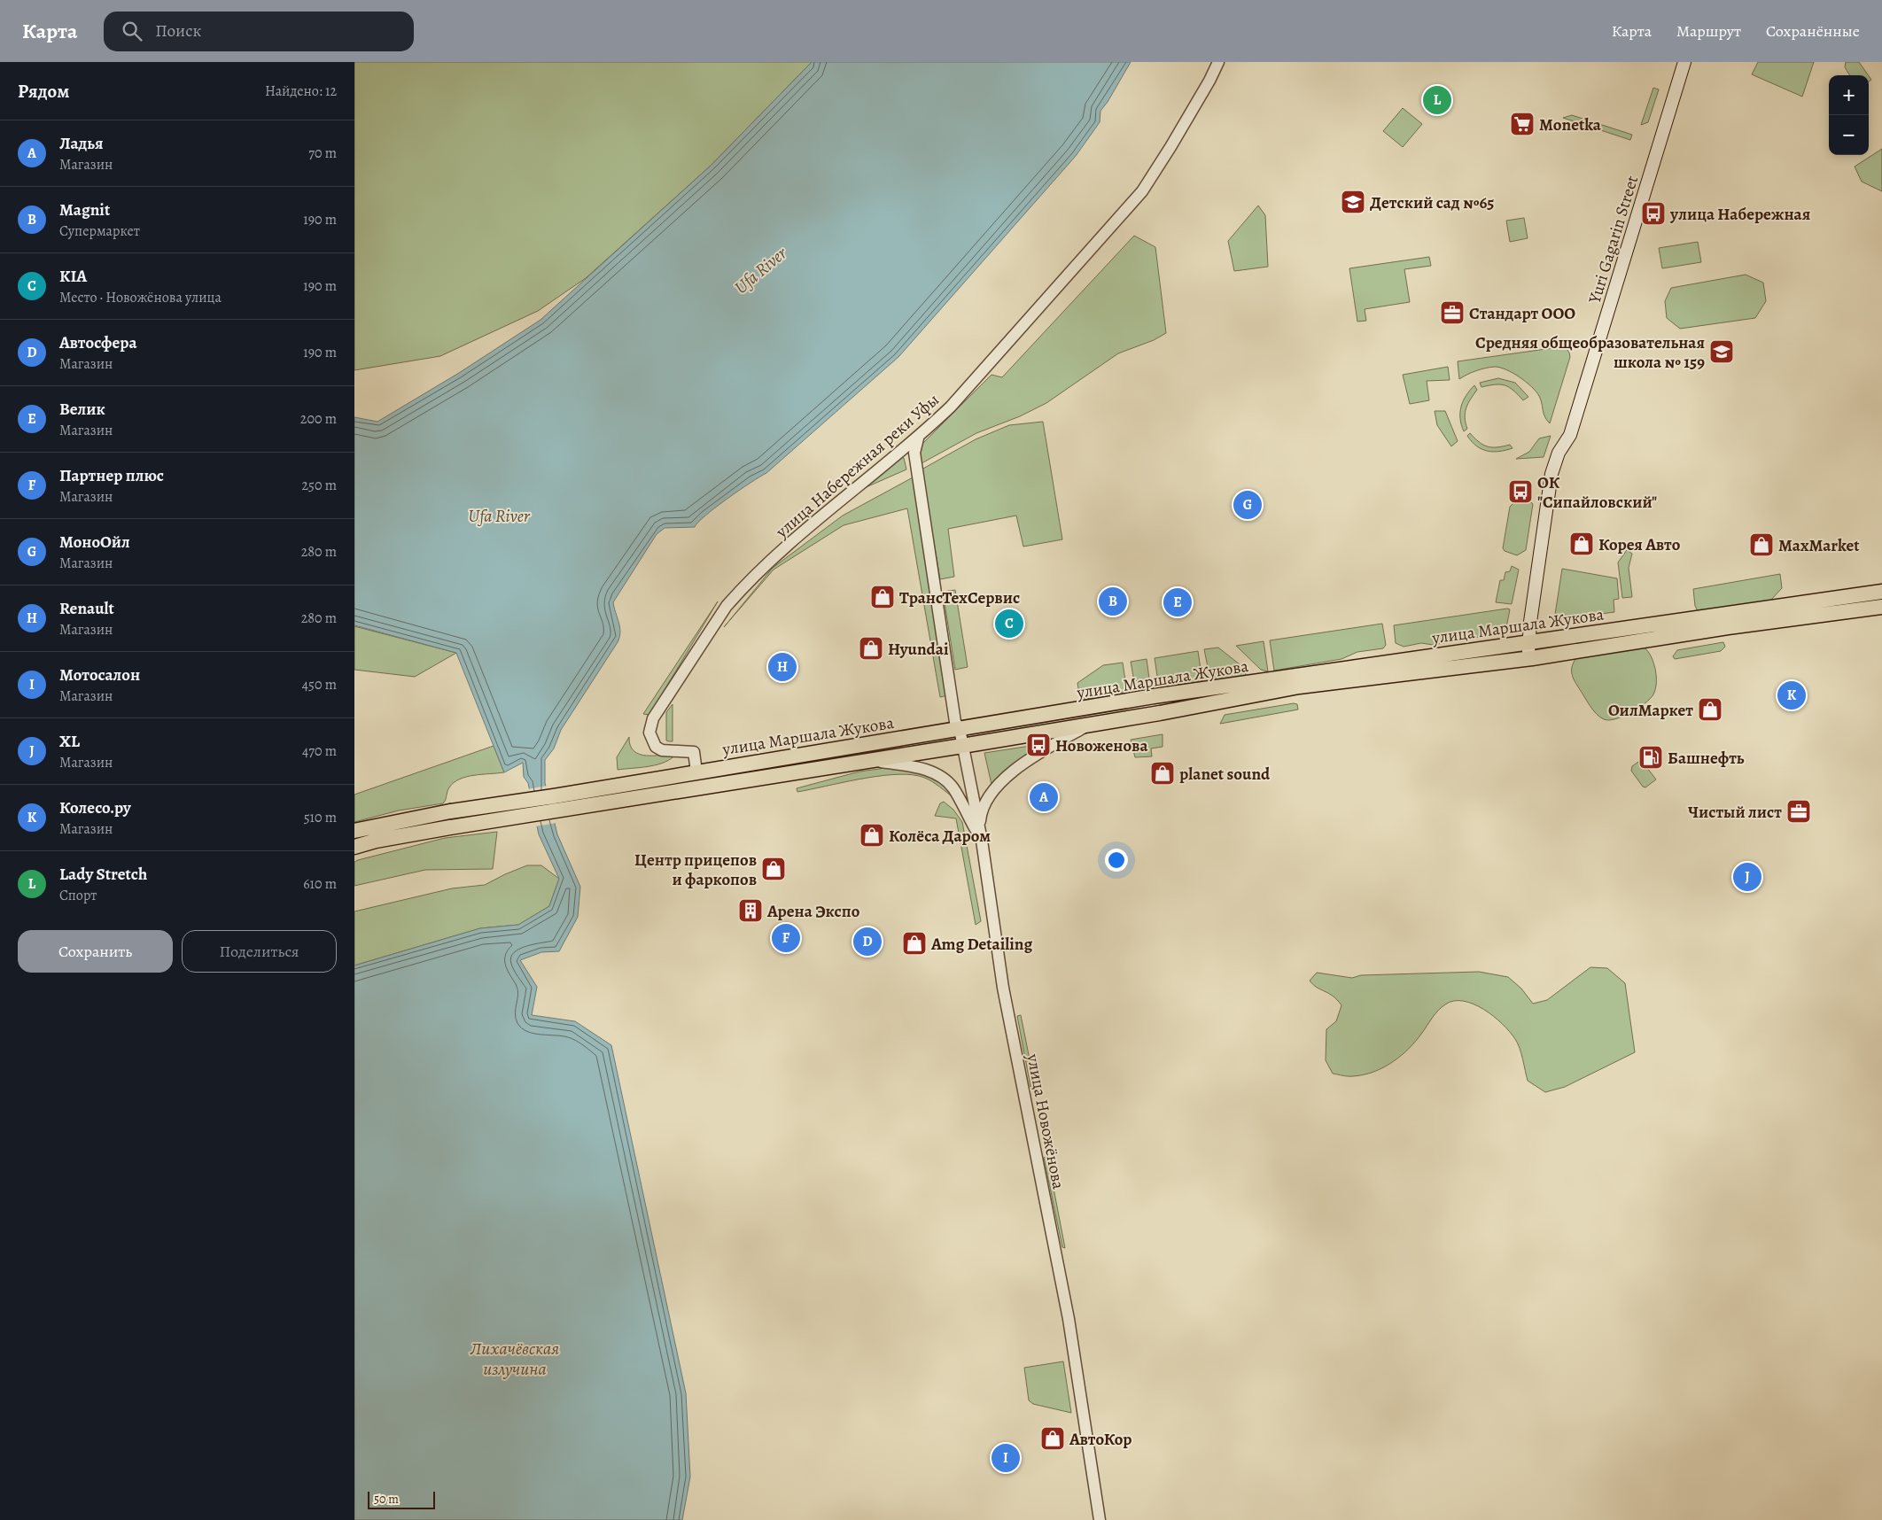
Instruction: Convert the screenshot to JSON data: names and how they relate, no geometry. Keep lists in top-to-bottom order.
{
  "streets": {
    "main road": ["Yuri Gagarin Street", "улица Маршала Жукова"],
    "street": ["улица Набережная реки Уфы", "улица Новожёнова"]
  },
  "crossings": [
    ["Yuri Gagarin Street", "улица Маршала Жукова"],
    ["улица Набережная реки Уфы", "улица Маршала Жукова"],
    ["улица Набережная реки Уфы", "улица Новожёнова"],
    ["улица Маршала Жукова", "улица Новожёнова"]
  ],
  "water": ["Ufa River", "Лихачёвская излучина"],
  "places": {
    "supermarket": ["Monetka"],
    "school or university": ["Детский сад №65", "Средняя общеобразовательная школа № 159"],
    "bus stop": ["улица Набережная", "ОК \"Сипайловский\"", "Новоженова"],
    "office": ["Стандарт ООО", "Чистый лист"],
    "shop": [
      "Корея Авто",
      "MaxMarket",
      "ТрансТехСервис",
      "Hyundai",
      "ОилМаркет",
      "planet sound",
      "Колёса Даром",
      "Центр прицепов и фаркопов",
      "Amg Detailing",
      "АвтоКор"
    ],
    "fuel station": ["Башнефть"],
    "building": ["Арена Экспо"]
  },
  "scale_bar": "50 m",
  "page": {
    "header": "Карта",
    "search": "Поиск",
    "nav": ["Карта", "Маршрут", "Сохранённые"],
    "heading": ["Рядом", "Найдено: 12"],
    "map_buttons": ["+", "−"],
    "pins": [
      "L",
      "G",
      "B",
      "E",
      "C",
      "H",
      "K",
      "A",
      "J",
      "F",
      "D",
      "I"
    ],
    "list": [
      {
        "mark": "A",
        "name": "Ладья",
        "note": "Магазин",
        "value": "70 m"
      },
      {
        "mark": "B",
        "name": "Magnit",
        "note": "Супермаркет",
        "value": "190 m"
      },
      {
        "mark": "C",
        "name": "KIA",
        "note": "Место · Новожёнова улица",
        "value": "190 m"
      },
      {
        "mark": "D",
        "name": "Автосфера",
        "note": "Магазин",
        "value": "190 m"
      },
      {
        "mark": "E",
        "name": "Велик",
        "note": "Магазин",
        "value": "200 m"
      },
      {
        "mark": "F",
        "name": "Партнер плюс",
        "note": "Магазин",
        "value": "250 m"
      },
      {
        "mark": "G",
        "name": "МоноОйл",
        "note": "Магазин",
        "value": "280 m"
      },
      {
        "mark": "H",
        "name": "Renault",
        "note": "Магазин",
        "value": "280 m"
      },
      {
        "mark": "I",
        "name": "Мотосалон",
        "note": "Магазин",
        "value": "450 m"
      },
      {
        "mark": "J",
        "name": "XL",
        "note": "Магазин",
        "value": "470 m"
      },
      {
        "mark": "K",
        "name": "Колесо.ру",
        "note": "Магазин",
        "value": "510 m"
      },
      {
        "mark": "L",
        "name": "Lady Stretch",
        "note": "Спорт",
        "value": "610 m"
      }
    ],
    "buttons": ["Сохранить", "Поделиться"],
    "scale": "50 m"
  }
}
